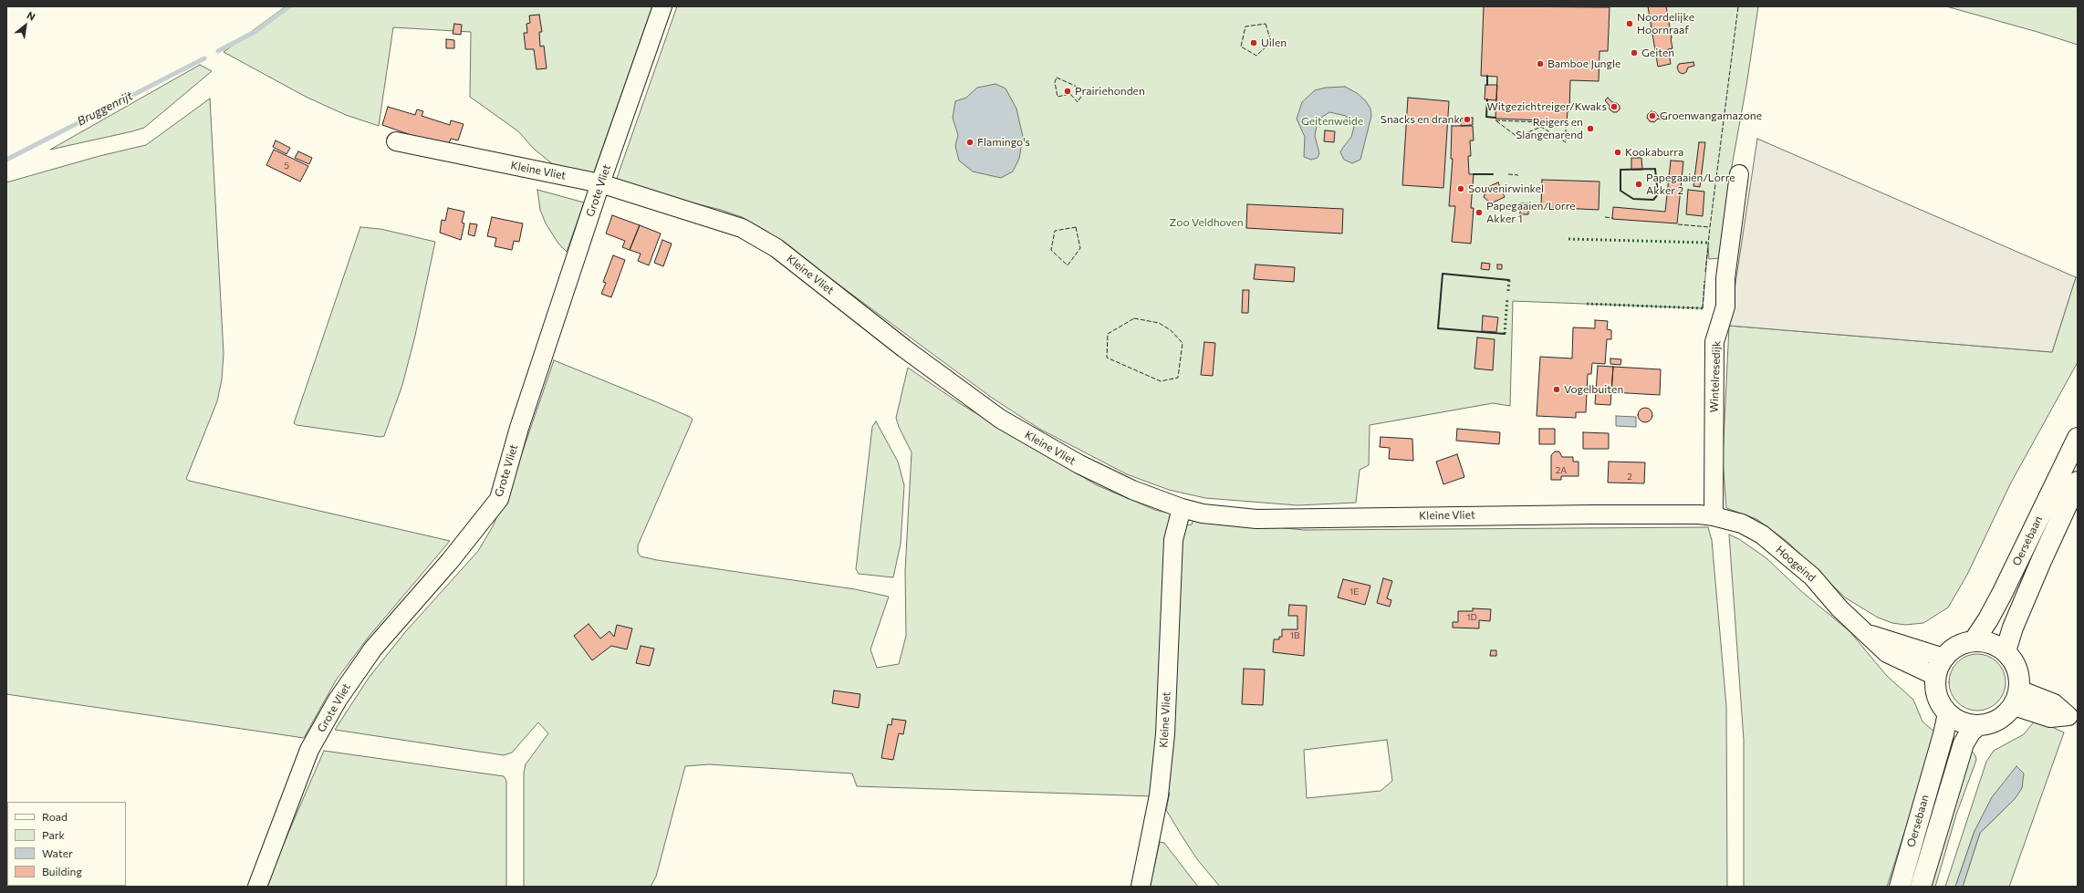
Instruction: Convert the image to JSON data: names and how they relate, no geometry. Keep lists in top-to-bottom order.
{
  "streets": {
    "main road": ["Oersebaan"],
    "street": [
      "Kleine Vliet",
      "Grote Vliet",
      "Wintelresedijk",
      "Hoogeind"
    ]
  },
  "crossings": [
    ["Kleine Vliet", "Grote Vliet"],
    ["Kleine Vliet", "Wintelresedijk"],
    ["Kleine Vliet", "Hoogeind"],
    ["Wintelresedijk", "Hoogeind"],
    ["Oersebaan", "Hoogeind"]
  ],
  "water": ["Bruggenrijt"],
  "parks": ["Geitenweide", "Zoo Veldhoven"],
  "places": [
    "Noordelijke Hoornraaf",
    "Uilen",
    "Geiten",
    "Bamboe Jungle",
    "Prairiehonden",
    "Witgezichtreiger/Kwaks",
    "Groenwangamazone",
    "Snacks en drank",
    "Reigers en Slangenarend",
    "Flamingo's",
    "Kookaburra",
    "Papegaaien/Lorre Akker 2",
    "Souvenirwinkel",
    "Papegaaien/Lorre Akker 1",
    "Vogelbuiten"
  ],
  "house_numbers": [
    "5",
    "2A",
    "2",
    "1E",
    "1D",
    "1B"
  ],
  "legend": [
    "Road",
    "Park",
    "Water",
    "Building"
  ],
  "north": "top right"
}
